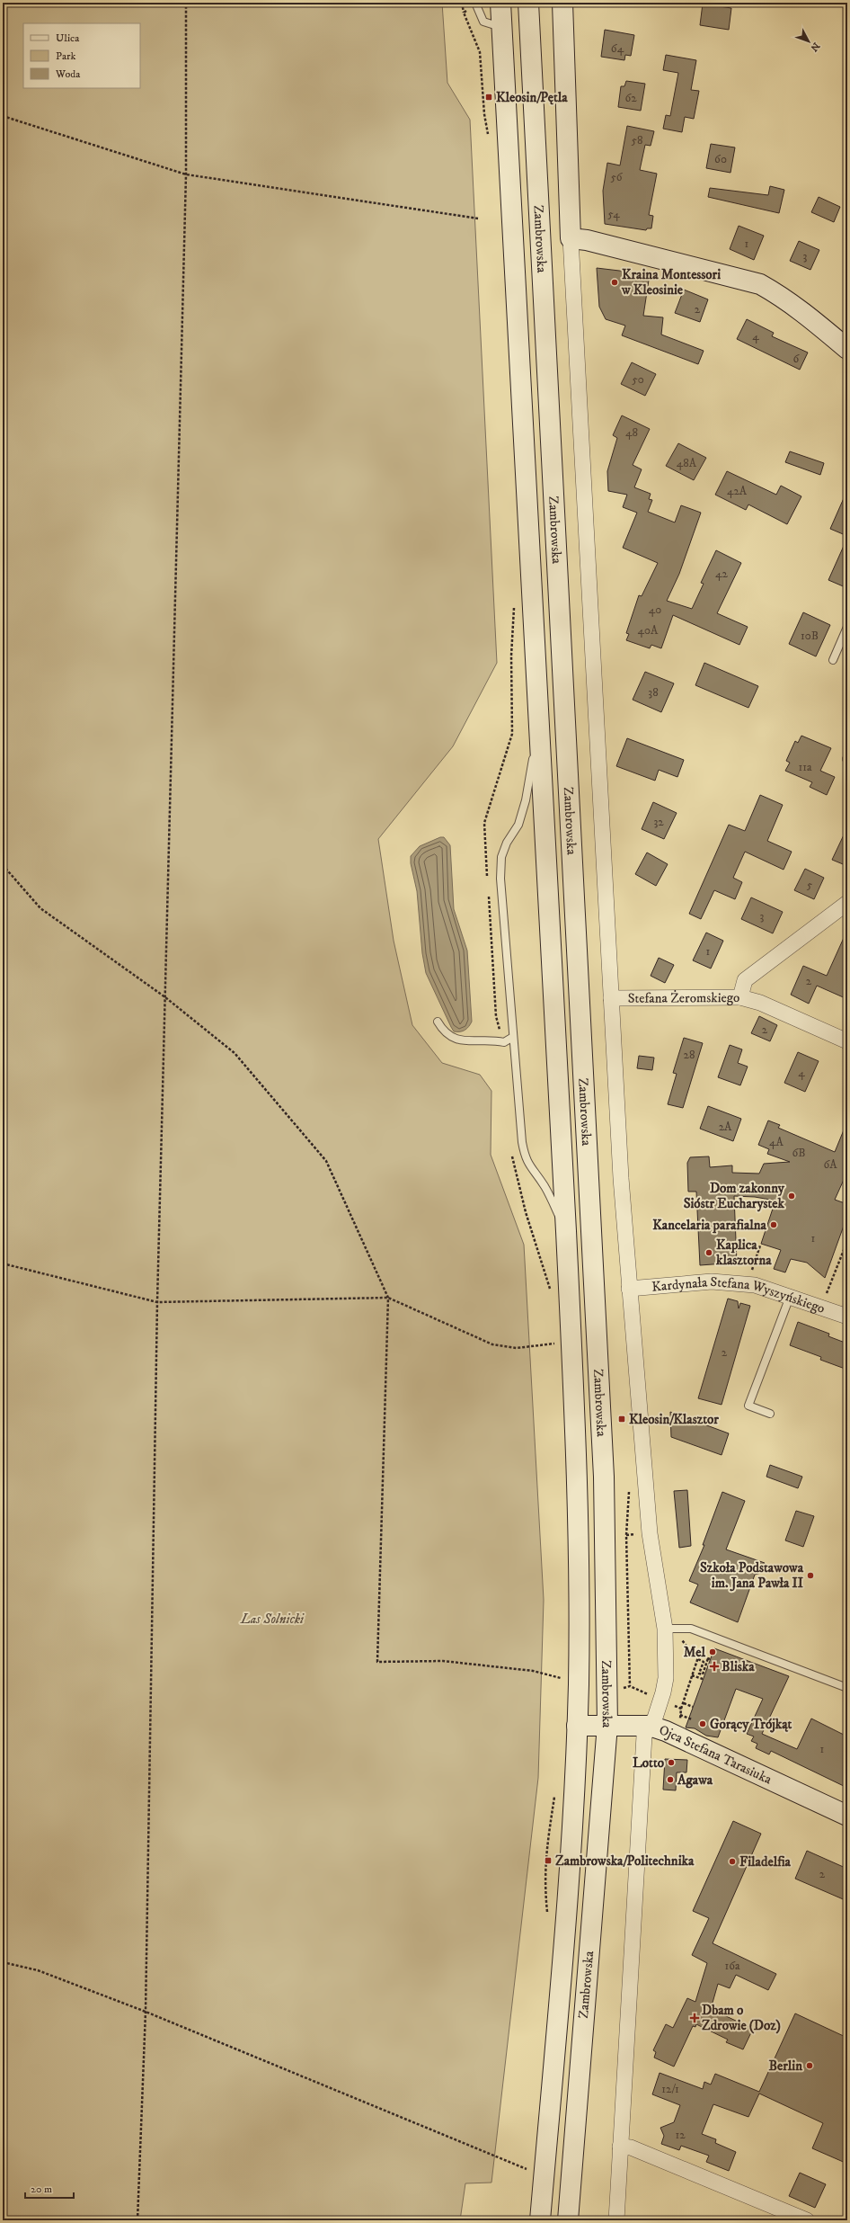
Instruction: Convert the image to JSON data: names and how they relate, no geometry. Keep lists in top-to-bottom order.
{
  "streets": {
    "main road": ["Zambrowska", "Ojca Stefana Tarasiuka"],
    "street": ["Stefana Żeromskiego", "Kardynała Stefana Wyszyńskiego"]
  },
  "crossings": [
    ["Zambrowska", "Ojca Stefana Tarasiuka"]
  ],
  "parks": ["Las Solnicki"],
  "places": {
    "transit": ["Kleosin/Pętla", "Kleosin/Klasztor", "Zambrowska/Politechnika"],
    "other": [
      "Kraina Montessori w Kleosinie",
      "Dom zakonny Sióstr Eucharystek",
      "Kancelaria parafialna",
      "Kaplica klasztorna",
      "Szkoła Podstawowa im. Jana Pawła II",
      "Mel",
      "Gorący Trójkąt",
      "Lotto",
      "Agawa",
      "Filadelfia",
      "Berlin"
    ],
    "health": ["Bliska", "Dbam o Zdrowie (Doz)"]
  },
  "house_numbers": [
    "64",
    "62",
    "58",
    "60",
    "56",
    "54",
    "1",
    "3",
    "2",
    "4",
    "6",
    "50",
    "48",
    "48A",
    "42A",
    "42",
    "40",
    "40A",
    "10B",
    "38",
    "11a",
    "32",
    "5",
    "3",
    "1",
    "2",
    "2",
    "28",
    "4",
    "2A",
    "4A",
    "6B",
    "6A",
    "1",
    "2",
    "1",
    "2",
    "16a",
    "12/1",
    "12"
  ],
  "legend": ["Ulica", "Park", "Woda"],
  "scale_bar": "20 m",
  "north": "bottom right"
}
